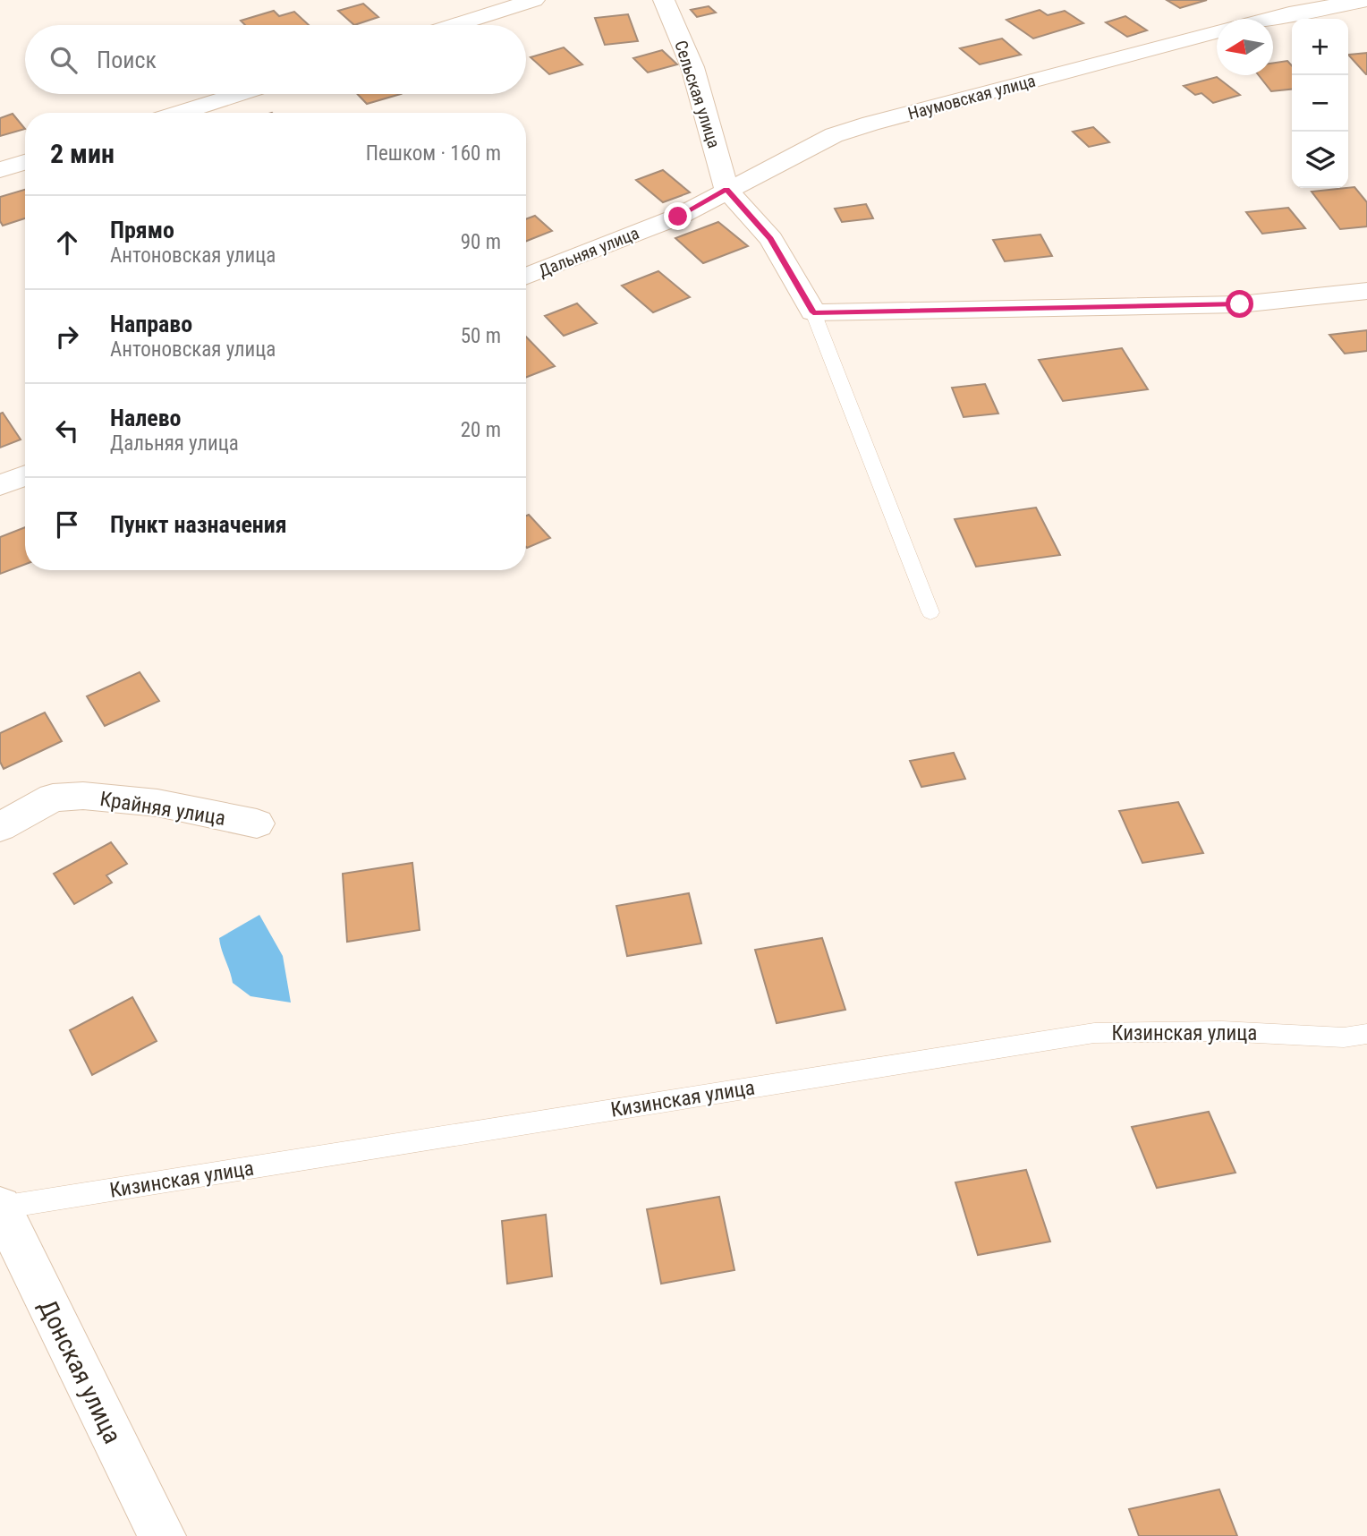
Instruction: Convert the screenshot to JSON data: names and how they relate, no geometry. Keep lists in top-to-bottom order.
{
  "streets": {
    "street": [
      "Сельская улица",
      "Наумовская улица",
      "Дальняя улица",
      "Крайняя улица",
      "Донская улица"
    ],
    "lane": ["Кизинская улица"]
  },
  "crossings": [
    ["Сельская улица", "Наумовская улица"],
    ["Сельская улица", "Дальняя улица"],
    ["Наумовская улица", "Дальняя улица"],
    ["Кизинская улица", "Донская улица"]
  ],
  "north": "left",
  "page": {
    "map_buttons": ["+", "−"],
    "search": "Поиск",
    "heading": ["2 мин", "Пешком · 160 m"],
    "list": [
      ["Прямо", "Антоновская улица", "90 m"],
      ["Направо", "Антоновская улица", "50 m"],
      ["Налево", "Дальняя улица", "20 m"],
      "Пункт назначения"
    ]
  }
}
